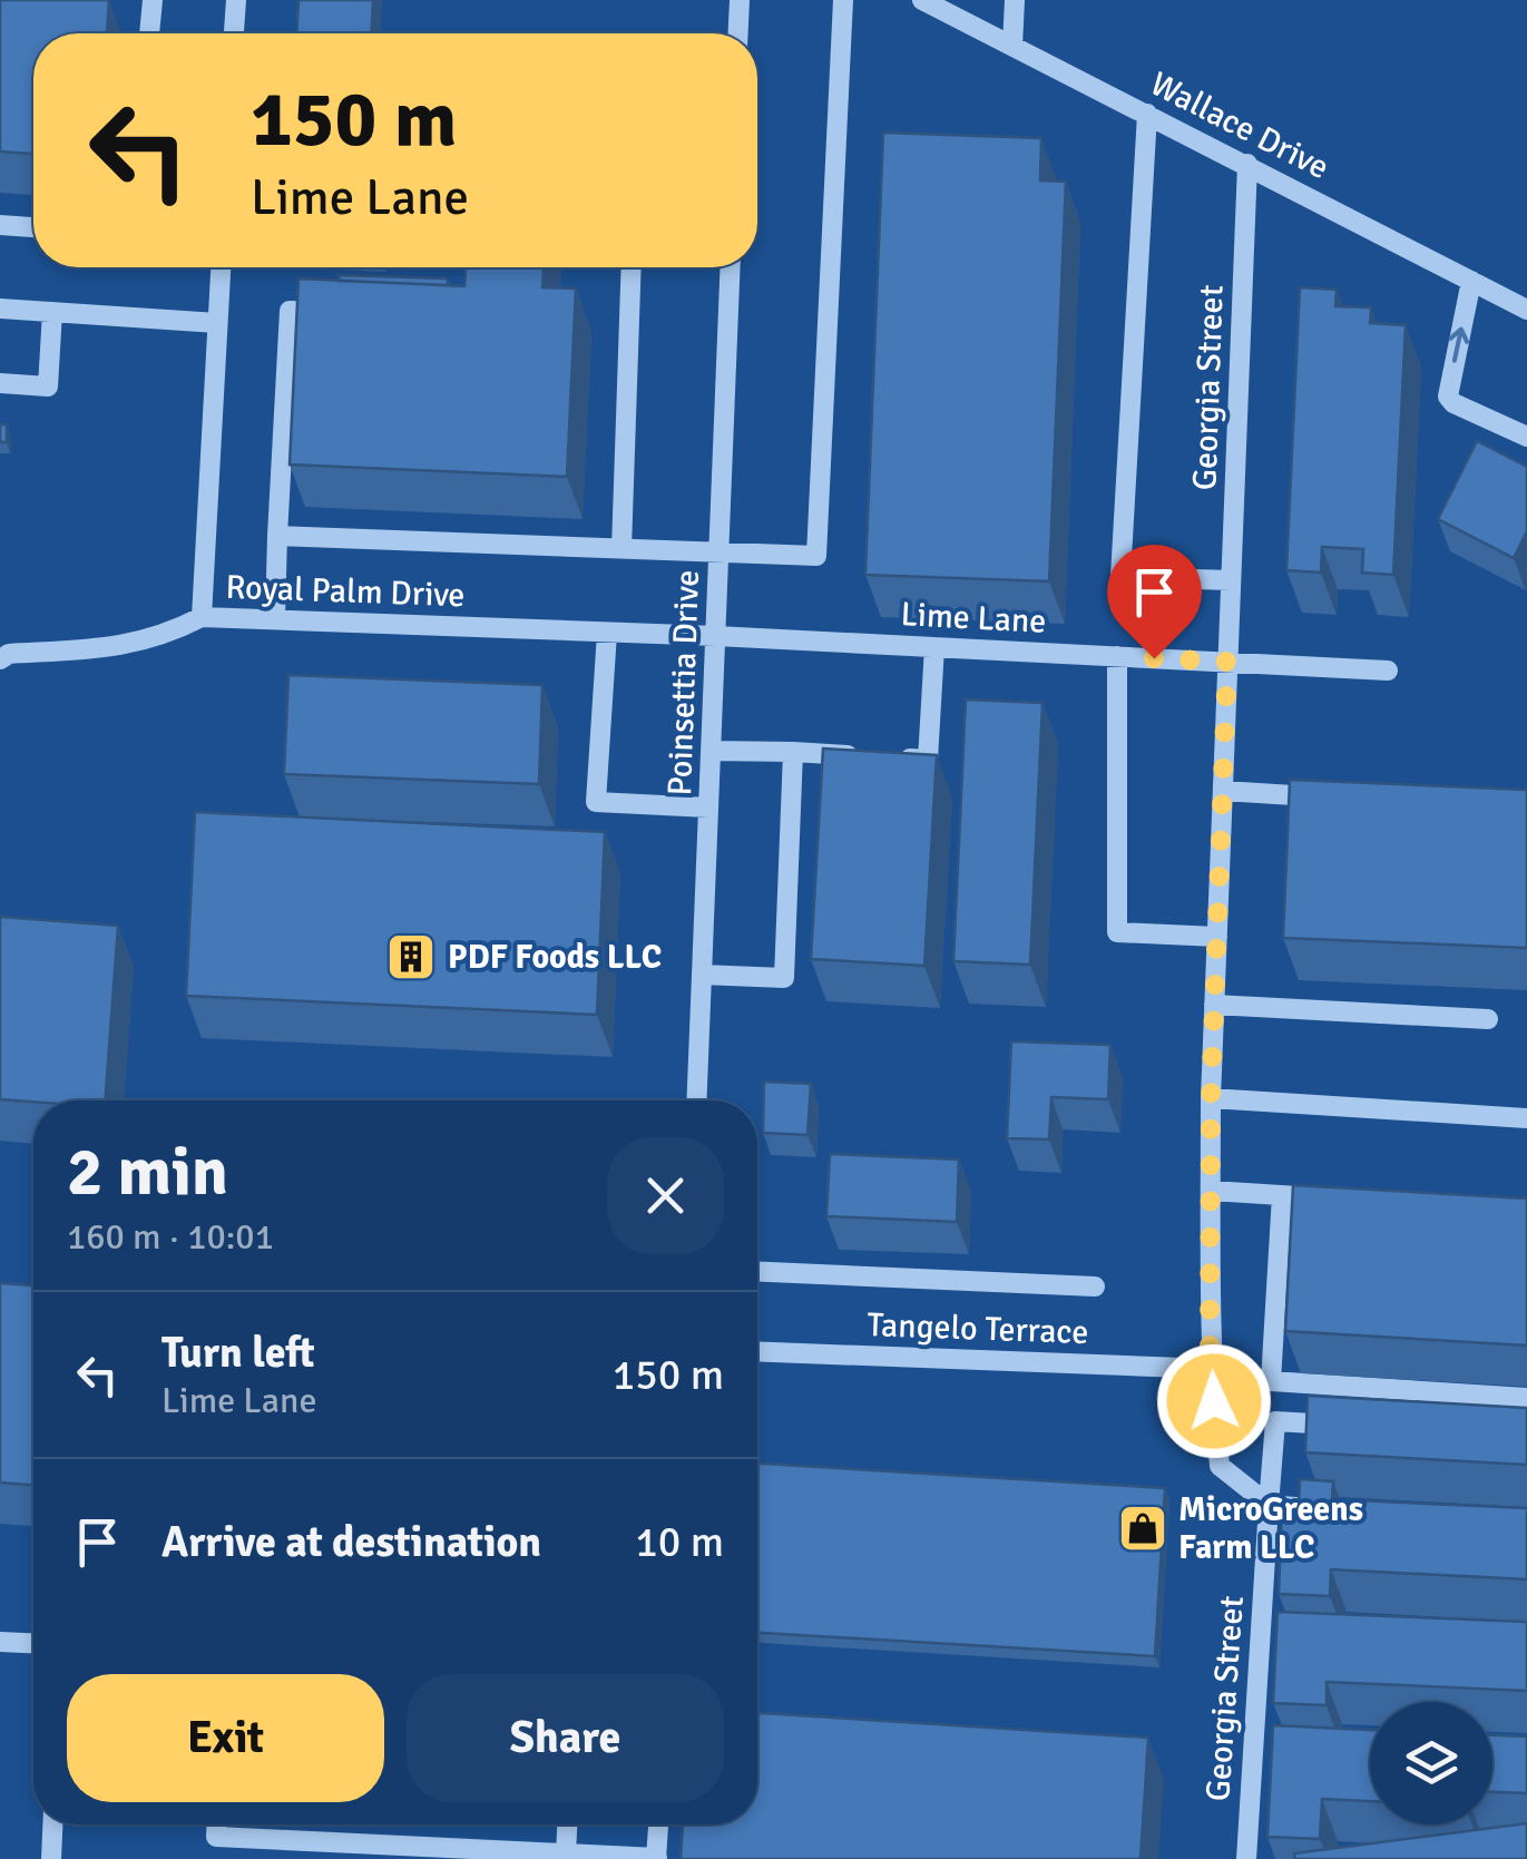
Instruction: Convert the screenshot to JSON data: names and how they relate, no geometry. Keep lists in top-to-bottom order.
{
  "streets": {
    "street": [
      "Wallace Drive",
      "Georgia Street",
      "Royal Palm Drive",
      "Lime Lane",
      "Poinsettia Drive",
      "Tangelo Terrace"
    ]
  },
  "crossings": [
    ["Wallace Drive", "Georgia Street"],
    ["Georgia Street", "Lime Lane"],
    ["Georgia Street", "Tangelo Terrace"],
    ["Royal Palm Drive", "Lime Lane"],
    ["Royal Palm Drive", "Poinsettia Drive"],
    ["Lime Lane", "Poinsettia Drive"]
  ],
  "places": {
    "building": ["PDF Foods LLC"],
    "shop": ["MicroGreens Farm LLC"]
  },
  "page": {
    "turn": ["150 m", "Lime Lane"],
    "heading": ["2 min", "160 m · 10:01"],
    "list": [
      {
        "name": "Turn left",
        "note": "Lime Lane",
        "value": "150 m"
      },
      {
        "name": "Arrive at destination",
        "value": "10 m"
      }
    ],
    "buttons": ["Exit", "Share"]
  }
}
